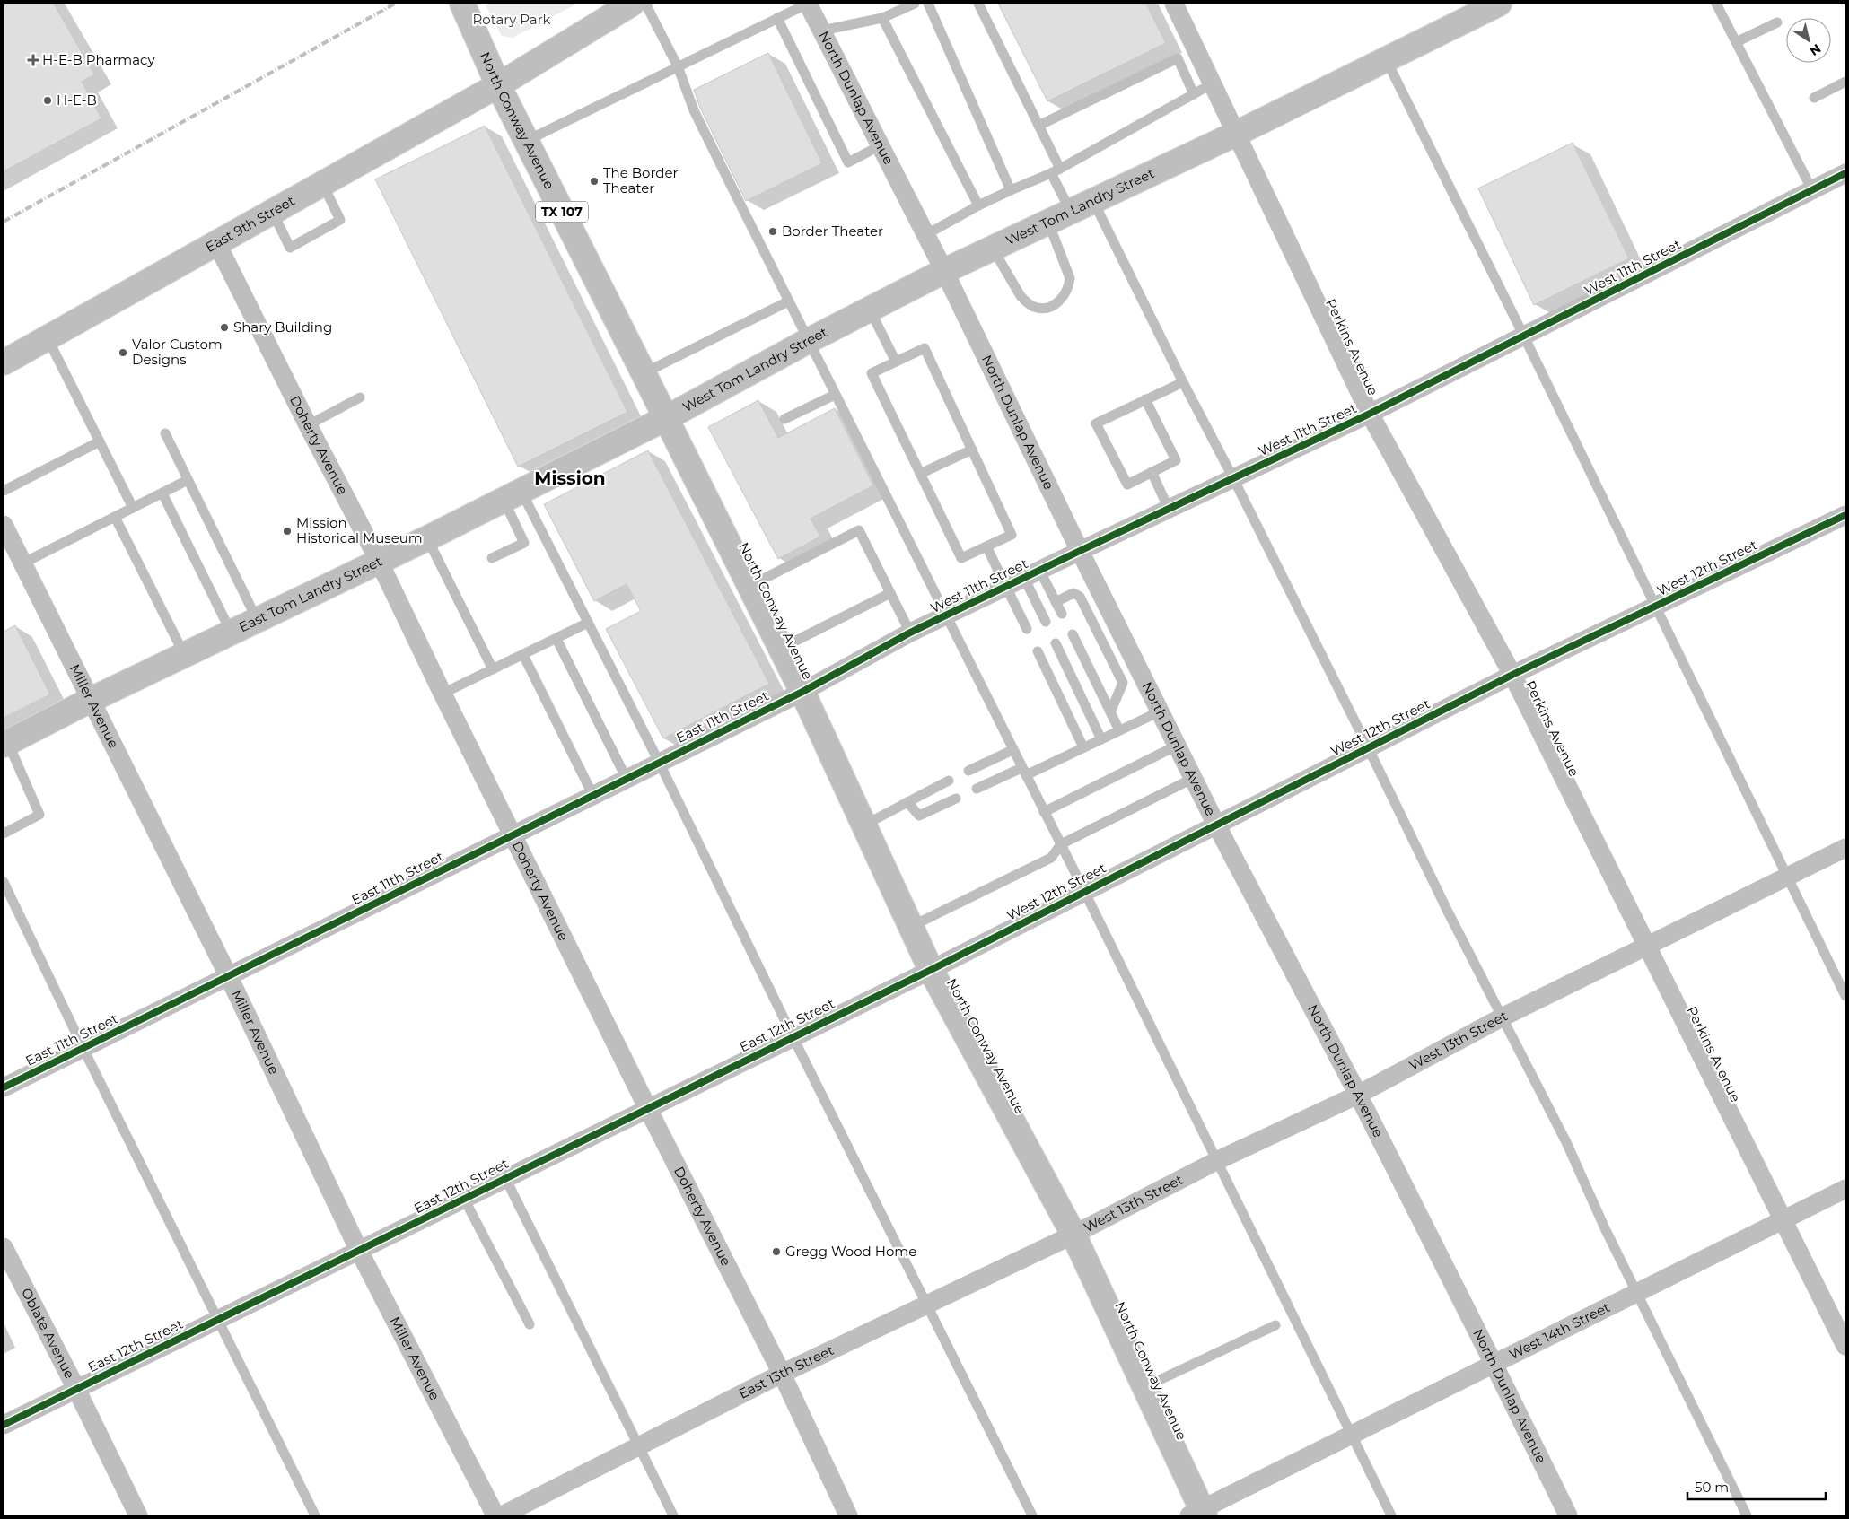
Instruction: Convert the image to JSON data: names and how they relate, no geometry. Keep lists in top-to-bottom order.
{
  "streets": {
    "main road": [
      "North Conway Avenue",
      "West Tom Landry Street",
      "TX 107",
      "East 9th Street",
      "East Tom Landry Street"
    ],
    "street": [
      "North Dunlap Avenue",
      "West 11th Street",
      "Perkins Avenue",
      "Doherty Avenue",
      "West 12th Street",
      "Miller Avenue",
      "East 11th Street",
      "East 12th Street",
      "West 13th Street",
      "West 14th Street",
      "Oblate Avenue",
      "East 13th Street"
    ]
  },
  "crossings": [
    ["North Dunlap Avenue", "West Tom Landry Street"],
    ["North Dunlap Avenue", "West 11th Street"],
    ["North Dunlap Avenue", "West 12th Street"],
    ["North Dunlap Avenue", "West 13th Street"],
    ["North Dunlap Avenue", "West 14th Street"],
    ["North Conway Avenue", "West Tom Landry Street"],
    ["North Conway Avenue", "East 9th Street"],
    ["North Conway Avenue", "West 11th Street"],
    ["North Conway Avenue", "West 12th Street"],
    ["North Conway Avenue", "East Tom Landry Street"],
    ["North Conway Avenue", "East 11th Street"],
    ["North Conway Avenue", "East 12th Street"],
    ["North Conway Avenue", "West 13th Street"],
    ["North Conway Avenue", "West 14th Street"],
    ["North Conway Avenue", "East 13th Street"],
    ["West Tom Landry Street", "Perkins Avenue"],
    ["West Tom Landry Street", "East Tom Landry Street"],
    ["East 9th Street", "Doherty Avenue"],
    ["West 11th Street", "Perkins Avenue"],
    ["West 11th Street", "East 11th Street"],
    ["Perkins Avenue", "West 12th Street"],
    ["Perkins Avenue", "West 13th Street"],
    ["Perkins Avenue", "West 14th Street"],
    ["Doherty Avenue", "East Tom Landry Street"],
    ["Doherty Avenue", "East 11th Street"],
    ["Doherty Avenue", "East 12th Street"],
    ["Doherty Avenue", "East 13th Street"],
    ["West 12th Street", "East 12th Street"],
    ["East Tom Landry Street", "Miller Avenue"],
    ["Miller Avenue", "East 11th Street"],
    ["Miller Avenue", "East 12th Street"],
    ["East 12th Street", "Oblate Avenue"],
    ["West 13th Street", "East 13th Street"]
  ],
  "districts": ["Mission"],
  "parks": ["Rotary Park"],
  "places": {
    "health": ["H-E-B Pharmacy"],
    "other": [
      "H-E-B",
      "The Border Theater",
      "Border Theater",
      "Shary Building",
      "Valor Custom Designs",
      "Mission Historical Museum",
      "Gregg Wood Home"
    ]
  },
  "scale_bar": "50 m",
  "north": "bottom right"
}
